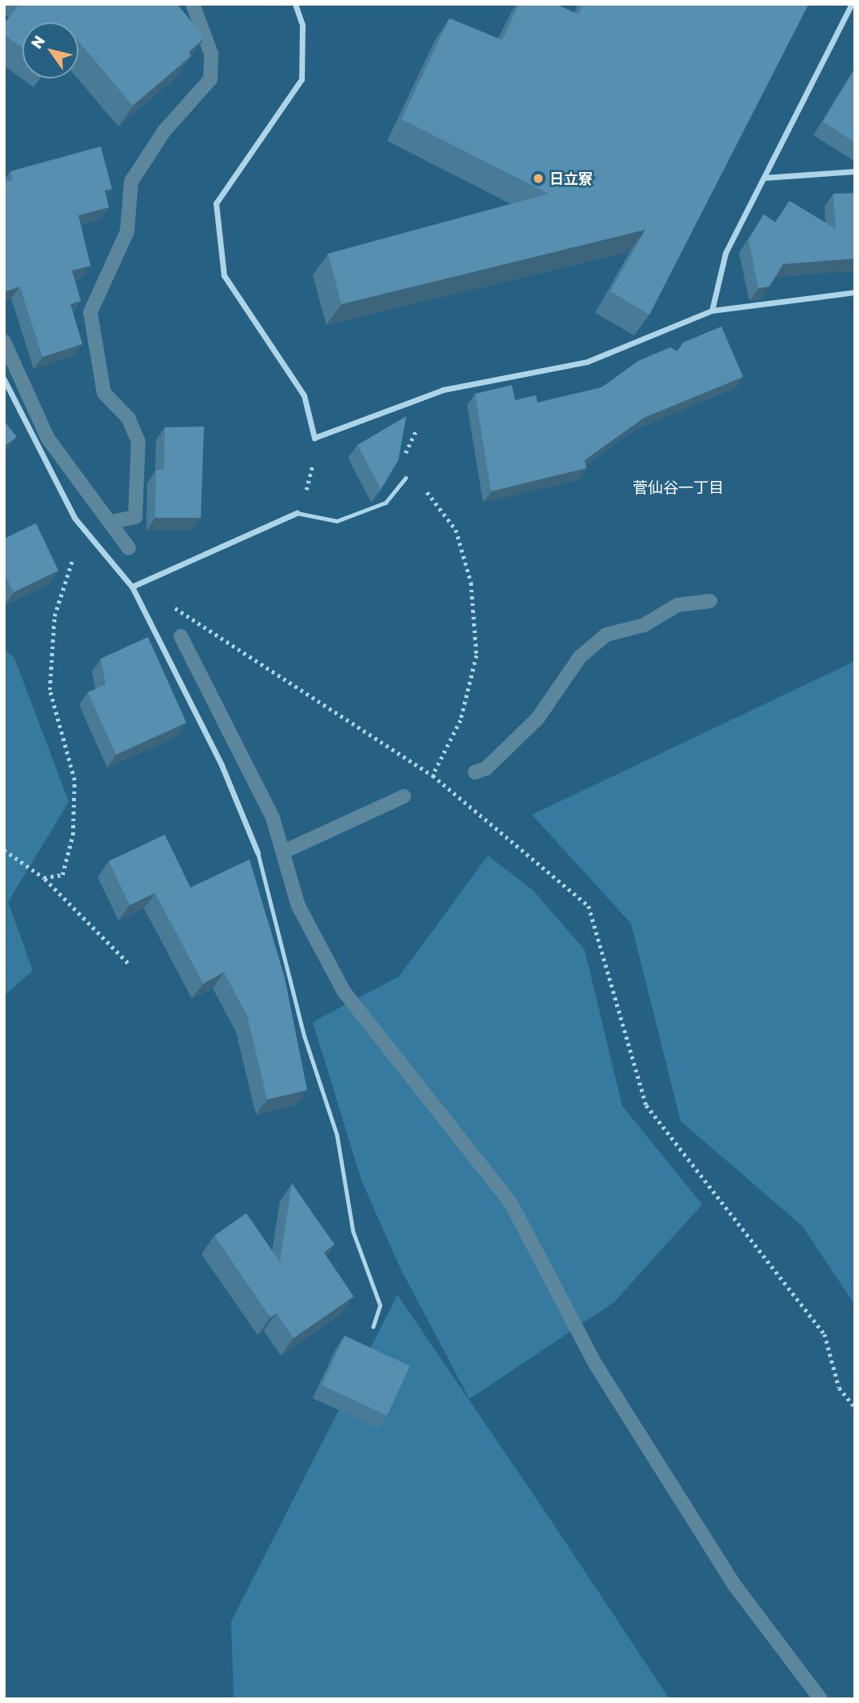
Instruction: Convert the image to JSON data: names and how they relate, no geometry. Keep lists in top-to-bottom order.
{
  "districts": ["菅仙谷一丁目"],
  "places": ["日立寮"],
  "north": "top left"
}
